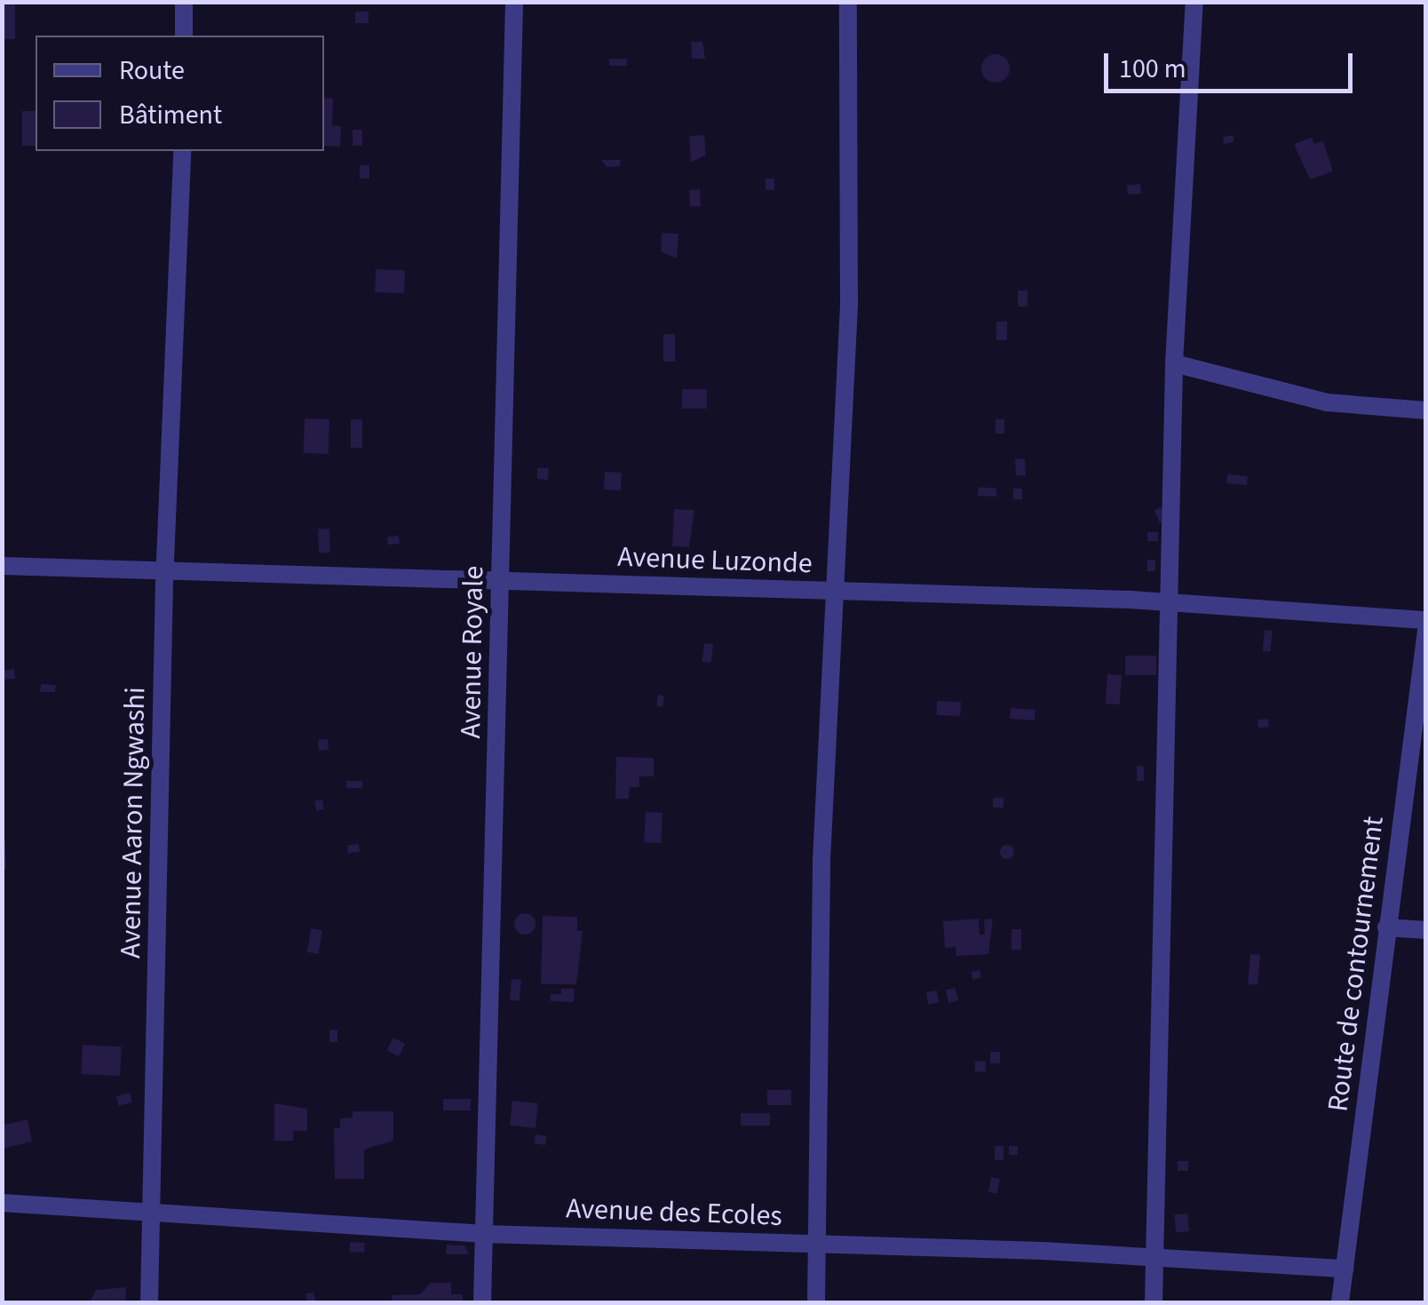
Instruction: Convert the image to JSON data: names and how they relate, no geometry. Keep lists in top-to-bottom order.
{
  "streets": {
    "street": [
      "Avenue Luzonde",
      "Avenue Royale",
      "Avenue Aaron Ngwashi",
      "Route de contournement",
      "Avenue des Ecoles"
    ]
  },
  "crossings": [
    ["Avenue Luzonde", "Avenue Royale"],
    ["Avenue Luzonde", "Avenue Aaron Ngwashi"],
    ["Avenue Royale", "Avenue des Ecoles"],
    ["Avenue Aaron Ngwashi", "Avenue des Ecoles"],
    ["Route de contournement", "Avenue des Ecoles"]
  ],
  "legend": ["Route", "Bâtiment"],
  "scale_bar": "100 m"
}
